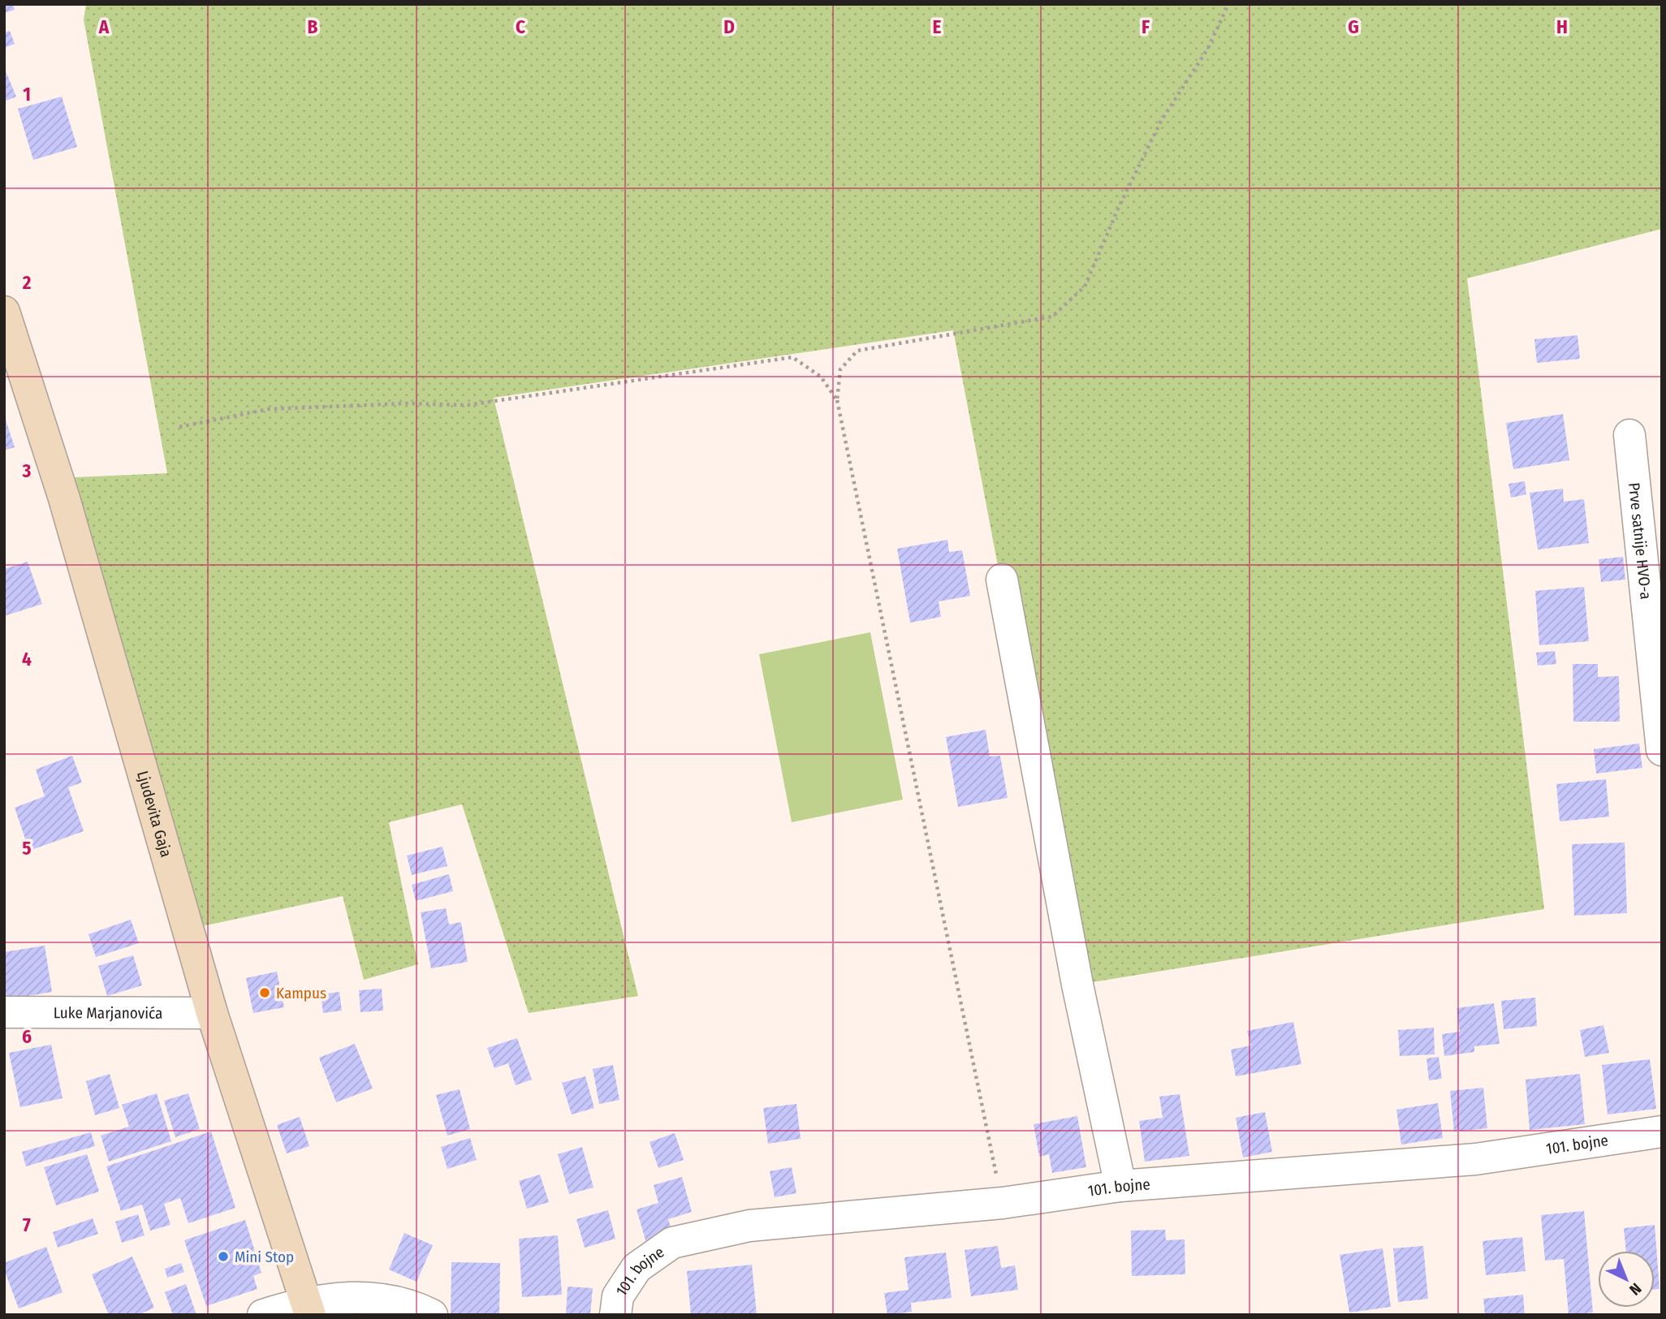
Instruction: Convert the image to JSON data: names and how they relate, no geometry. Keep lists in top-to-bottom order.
{
  "streets": {
    "street": [
      "Prve satnije HVO-a",
      "Ljudevita Gaja",
      "Luke Marjanovića",
      "101. bojne"
    ]
  },
  "crossings": [
    ["Ljudevita Gaja", "Luke Marjanovića"]
  ],
  "places": ["Kampus", "Mini Stop"],
  "north": "bottom right",
  "grid": {
    "columns": [
      "A",
      "B",
      "C",
      "D",
      "E",
      "F",
      "G",
      "H"
    ],
    "rows": [
      "1",
      "2",
      "3",
      "4",
      "5",
      "6",
      "7"
    ]
  }
}
